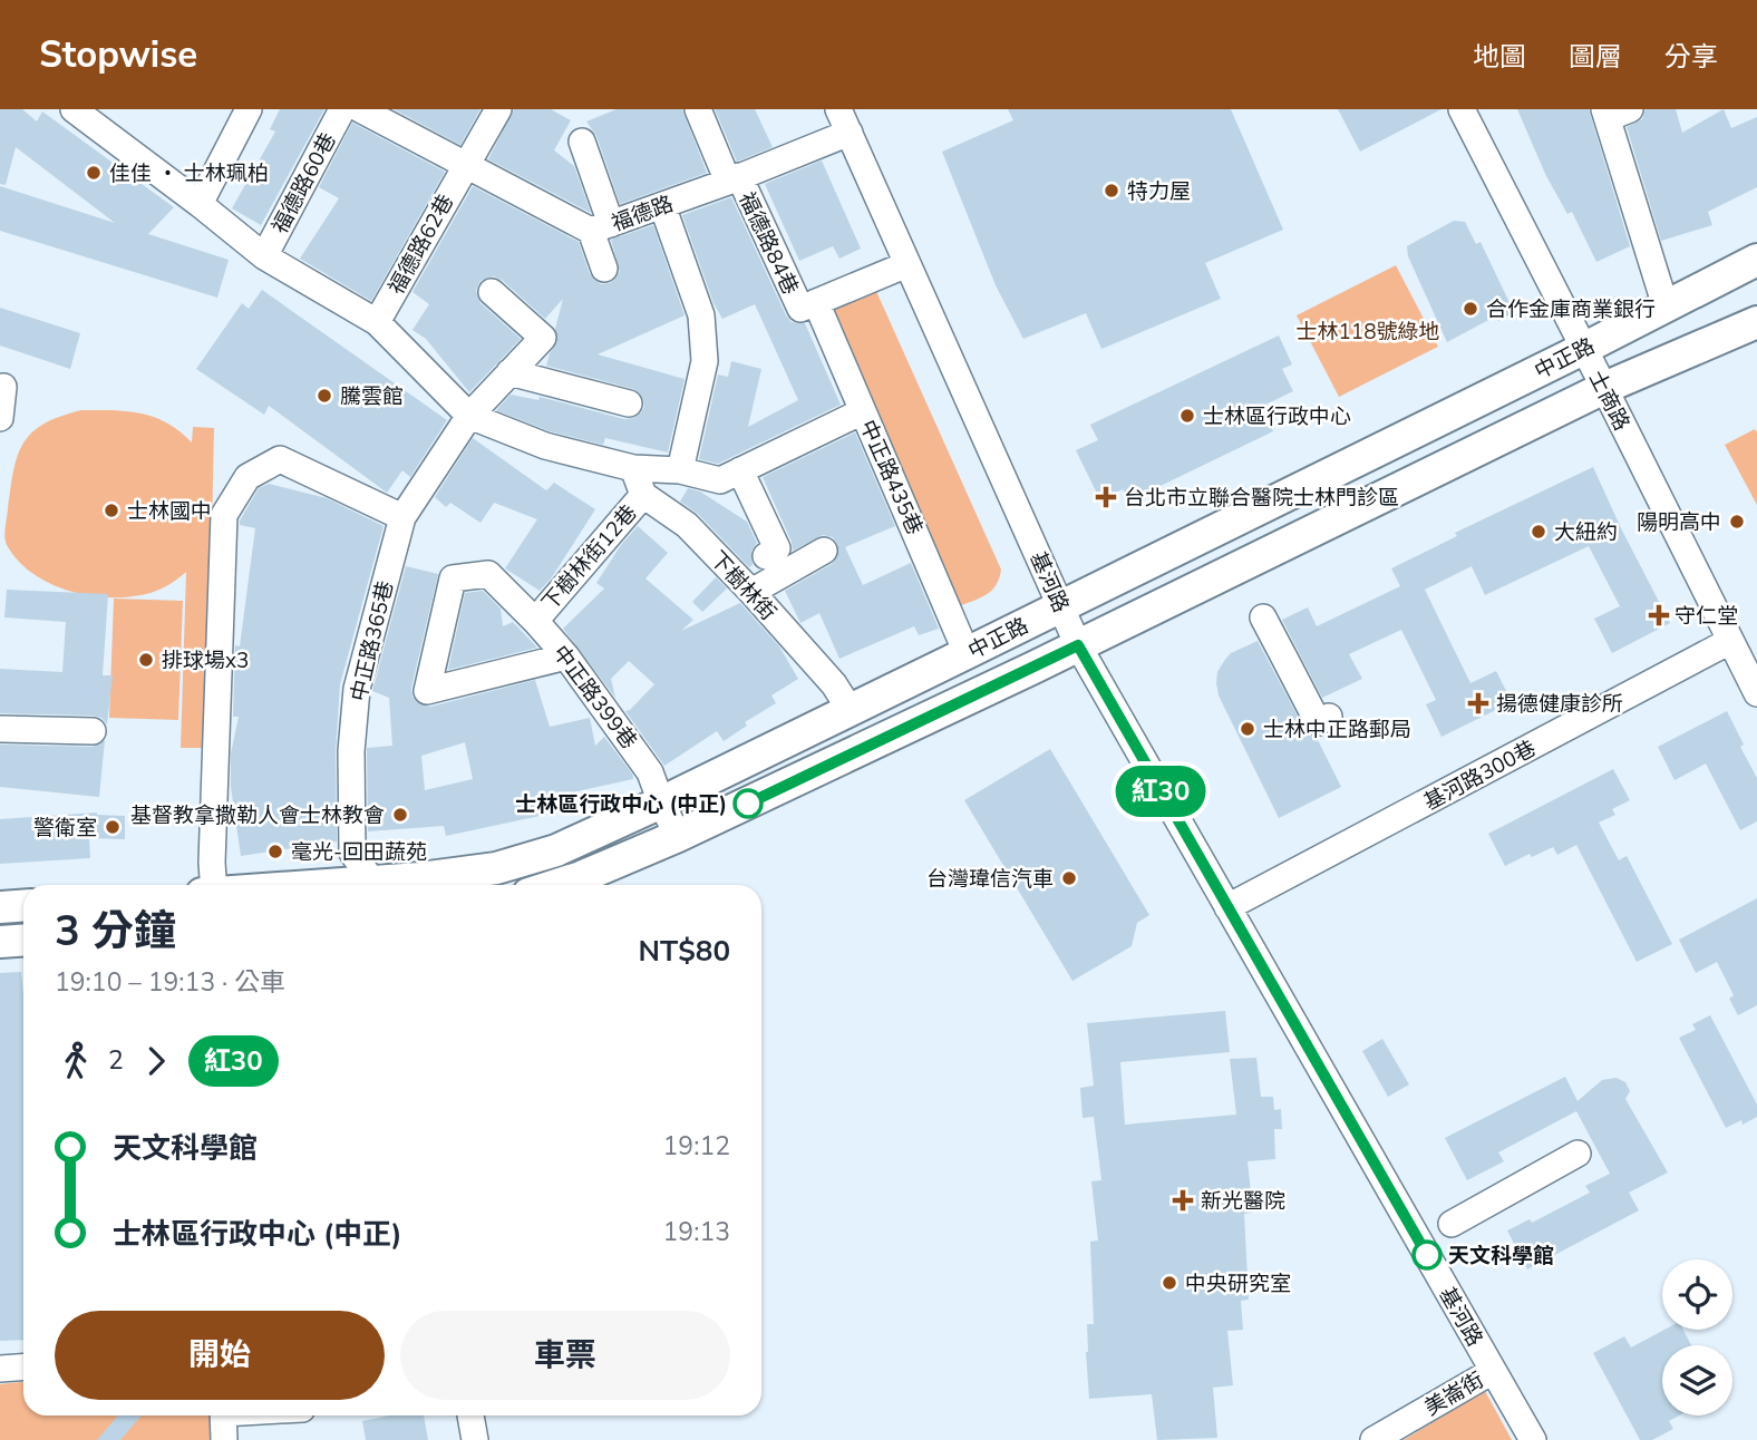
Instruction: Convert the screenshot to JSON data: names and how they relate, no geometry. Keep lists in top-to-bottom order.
{
  "streets": {
    "main road": ["中正路"],
    "street": [
      "福德路60巷",
      "福德路",
      "福德路84巷",
      "福德路62巷",
      "士商路",
      "中正路435巷",
      "下樹林街12巷",
      "基河路",
      "下樹林街",
      "中正路365巷",
      "中正路399巷",
      "基河路300巷",
      "美崙街"
    ]
  },
  "crossings": [
    ["福德路", "福德路84巷"],
    ["福德路", "福德路62巷"],
    ["福德路", "基河路"],
    ["福德路84巷", "中正路435巷"],
    ["中正路", "士商路"],
    ["中正路", "中正路435巷"],
    ["中正路", "基河路"],
    ["中正路", "下樹林街"],
    ["中正路", "中正路399巷"],
    ["士商路", "基河路300巷"],
    ["下樹林街12巷", "下樹林街"],
    ["下樹林街12巷", "中正路399巷"],
    ["基河路", "基河路300巷"],
    ["基河路", "美崙街"]
  ],
  "parks": ["士林118號綠地"],
  "places": {
    "other": [
      "佳佳 ‧ 士林珮柏",
      "特力屋",
      "合作金庫商業銀行",
      "騰雲館",
      "士林區行政中心",
      "士林國中",
      "陽明高中",
      "大紐約",
      "排球場x3",
      "士林中正路郵局",
      "士林區行政中心 (中正)",
      "基督教拿撒勒人會士林教會",
      "警衛室",
      "毫光-回田蔬苑",
      "台灣瑋信汽車",
      "天文科學館",
      "中央研究室"
    ],
    "health": [
      "台北市立聯合醫院士林門診區",
      "守仁堂",
      "揚德健康診所",
      "新光醫院"
    ]
  },
  "lines": ["bus line 紅30"],
  "page": {
    "header": "Stopwise",
    "nav": ["地圖", "圖層", "分享"],
    "on_map": "紅30",
    "heading": ["3 分鐘", "19:10 – 19:13 · 公車", "NT$80"],
    "legs": ["2", "紅30"],
    "list": [
      {
        "name": "天文科學館",
        "value": "19:12"
      },
      {
        "name": "士林區行政中心 (中正)",
        "value": "19:13"
      }
    ],
    "buttons": ["開始", "車票"]
  }
}
